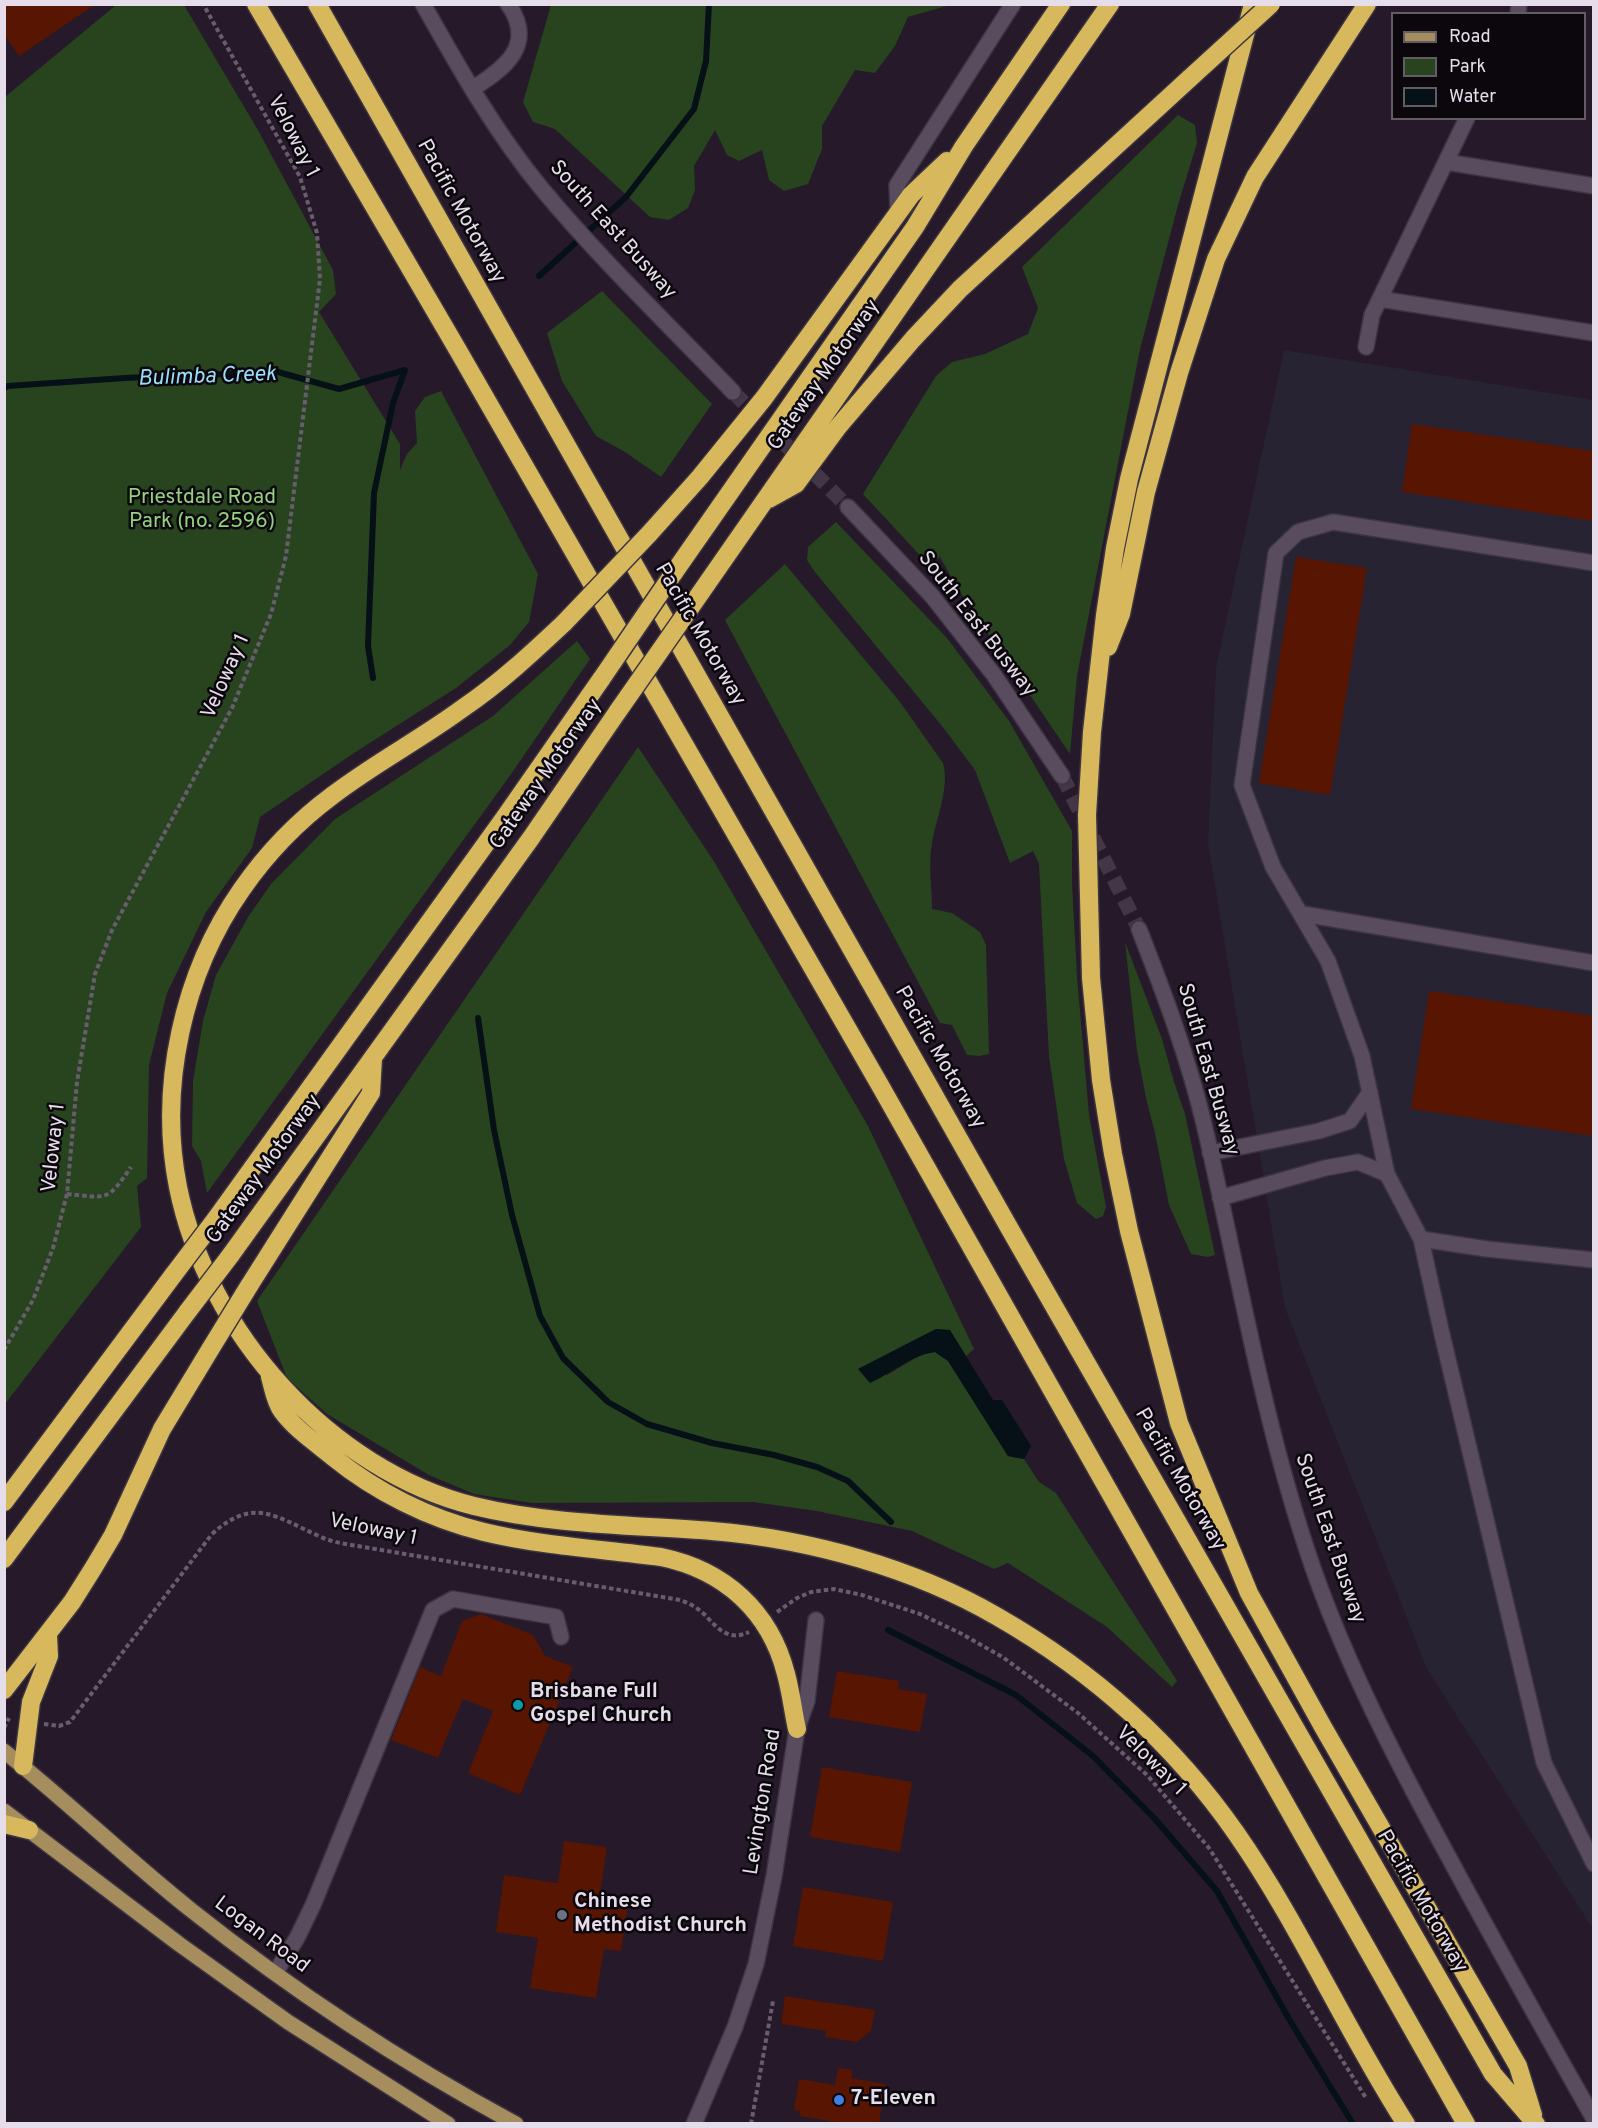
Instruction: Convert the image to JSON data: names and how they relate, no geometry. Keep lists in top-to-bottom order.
{
  "streets": {
    "highway": ["Pacific Motorway", "Gateway Motorway"],
    "main road": ["Logan Road"],
    "street": ["South East Busway", "Levington Road"],
    "path": ["Veloway 1"]
  },
  "water": ["Bulimba Creek"],
  "parks": ["Priestdale Road Park (no. 2596)"],
  "places": ["Brisbane Full Gospel Church", "Chinese Methodist Church", "7-Eleven"],
  "legend": ["Road", "Park", "Water"]
}
